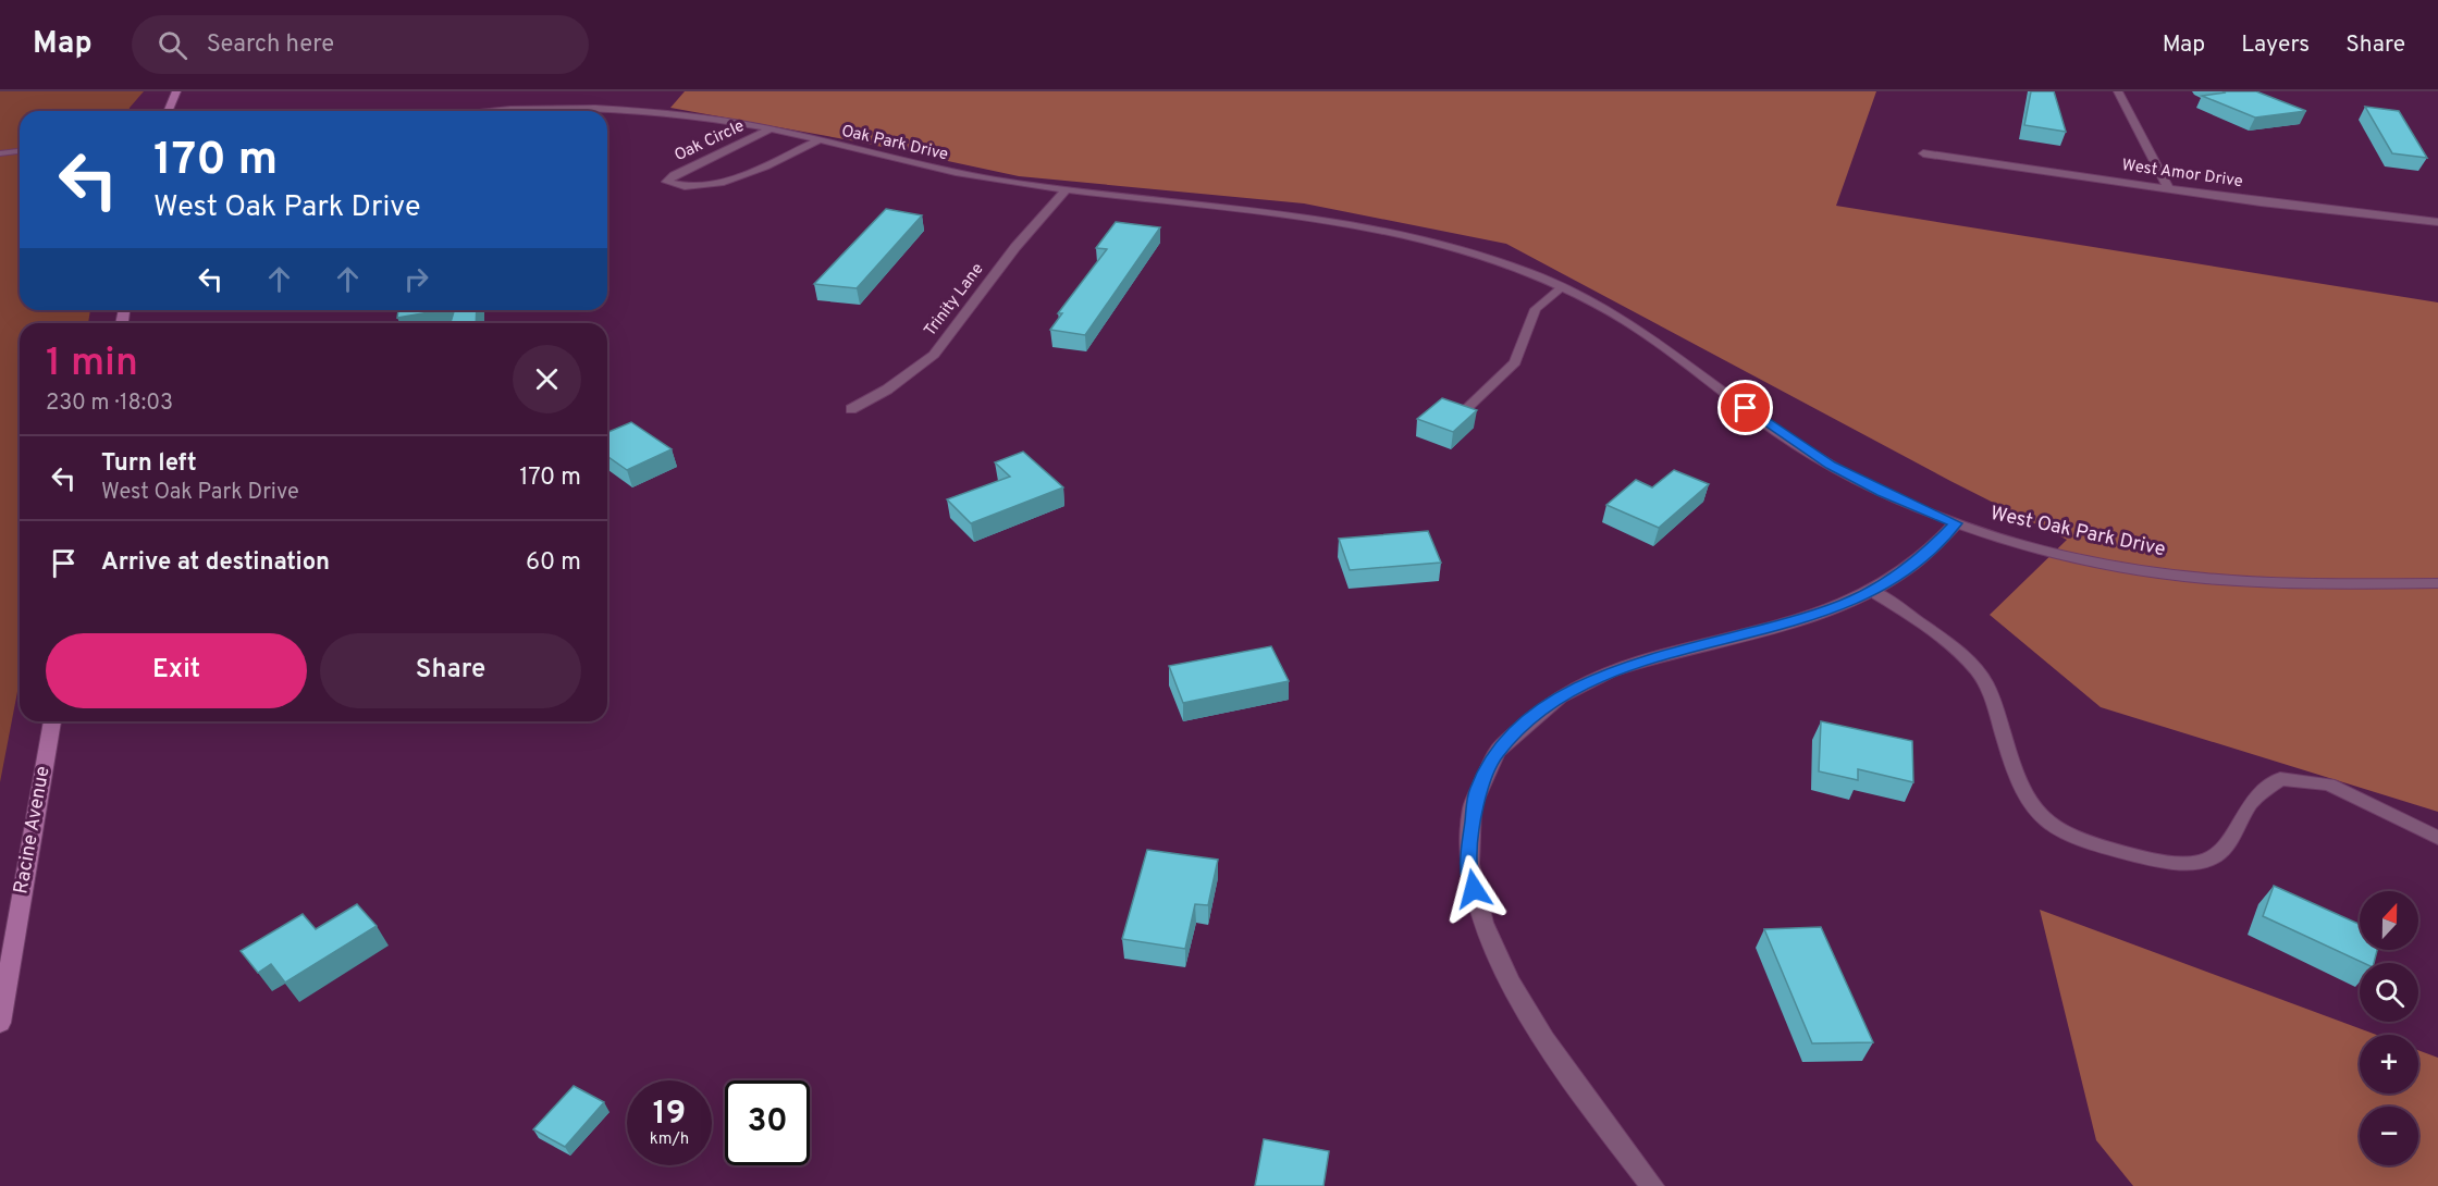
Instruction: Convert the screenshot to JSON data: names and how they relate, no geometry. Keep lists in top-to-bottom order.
{
  "streets": {
    "main road": ["Racine Avenue"],
    "street": [
      "Oak Circle",
      "Oak Park Drive",
      "West Amor Drive",
      "Trinity Lane",
      "West Oak Park Drive"
    ]
  },
  "crossings": [
    ["Oak Circle", "Oak Park Drive"],
    ["Oak Park Drive", "Trinity Lane"],
    ["Oak Park Drive", "West Oak Park Drive"]
  ],
  "north": "top",
  "page": {
    "header": "Map",
    "search": "Search here",
    "nav": ["Map", "Layers", "Share"],
    "turn": ["170 m", "West Oak Park Drive"],
    "heading": ["1 min", "230 m · 18:03"],
    "list": [
      {
        "name": "Turn left",
        "note": "West Oak Park Drive",
        "value": "170 m"
      },
      {
        "name": "Arrive at destination",
        "value": "60 m"
      }
    ],
    "buttons": ["Exit", "Share"],
    "map_buttons": ["+", "−"],
    "speed": "19 km/h",
    "limit": "30"
  }
}
